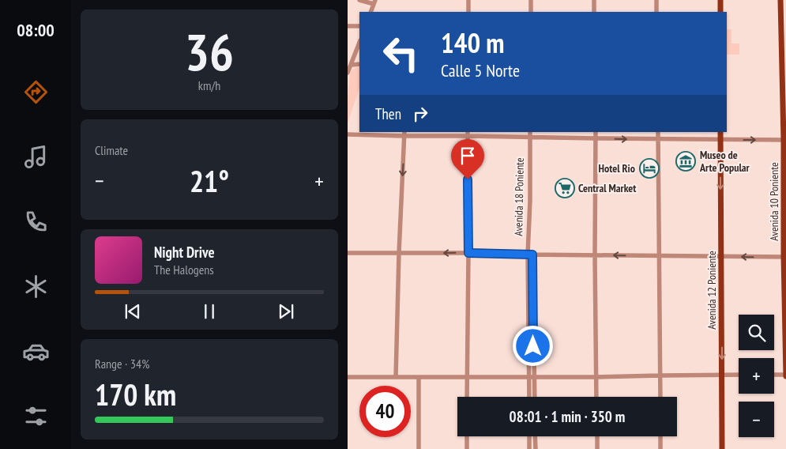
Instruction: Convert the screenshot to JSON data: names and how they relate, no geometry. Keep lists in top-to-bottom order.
{
  "streets": {
    "main road": ["Avenida 10 Poniente", "Avenida 12 Poniente"],
    "street": ["Avenida 18 Poniente"]
  },
  "one_way": ["Avenida 12 Poniente"],
  "places": {
    "museum": ["Museo de Arte Popular"],
    "hotel": ["Hotel Rio"],
    "supermarket": ["Central Market"]
  },
  "page": {
    "tabs": "08:00",
    "tile": [
      ["36", "km/h"],
      "Climate",
      ["Range · 34%", "170 km"]
    ],
    "turn": ["140 m", "Calle 5 Norte"],
    "then": "Then",
    "heat": ["−", "21°", "+"],
    "song": ["Night Drive", "The Halogens"],
    "map_buttons": ["+", "−"],
    "limit": "40",
    "trip": "08:01 · 1 min · 350 m"
  }
}
